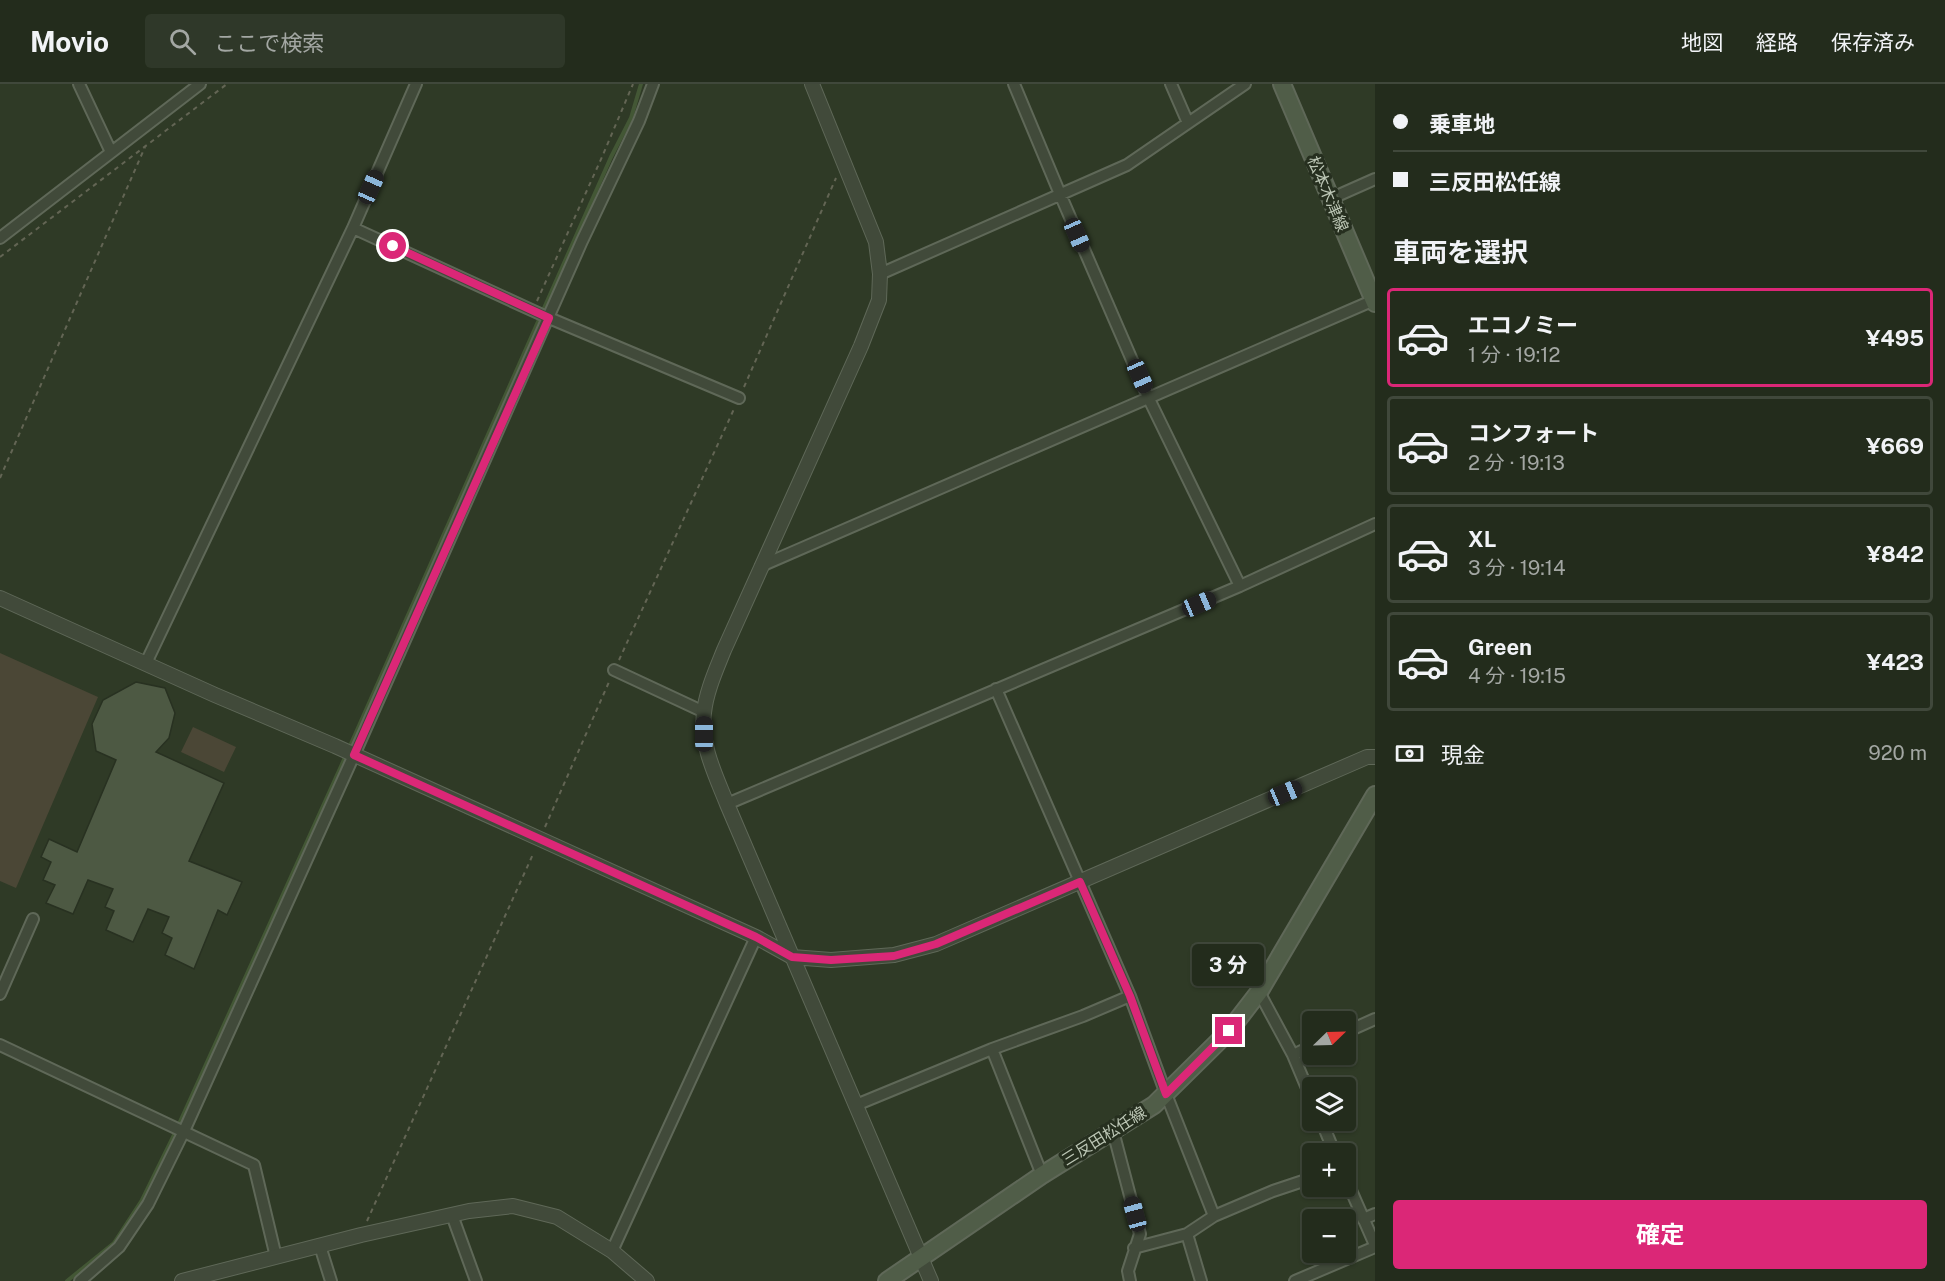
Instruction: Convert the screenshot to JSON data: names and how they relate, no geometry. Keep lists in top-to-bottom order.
{
  "streets": {
    "main road": ["松本木津線", "三反田松任線"]
  },
  "north": "top right",
  "page": {
    "header": "Movio",
    "search": "ここで検索",
    "nav": ["地図", "経路", "保存済み"],
    "banner": ["乗車地", "三反田松任線"],
    "heading": "車両を選択",
    "list": [
      {
        "name": "エコノミー",
        "note": "1 分 · 19:12",
        "value": "¥495"
      },
      {
        "name": "コンフォート",
        "note": "2 分 · 19:13",
        "value": "¥669"
      },
      {
        "name": "XL",
        "note": "3 分 · 19:14",
        "value": "¥842"
      },
      {
        "name": "Green",
        "note": "4 分 · 19:15",
        "value": "¥423"
      }
    ],
    "pay": ["現金", "920 m"],
    "bubble": "3 分",
    "map_buttons": ["+", "−"],
    "buttons": "確定"
  }
}
